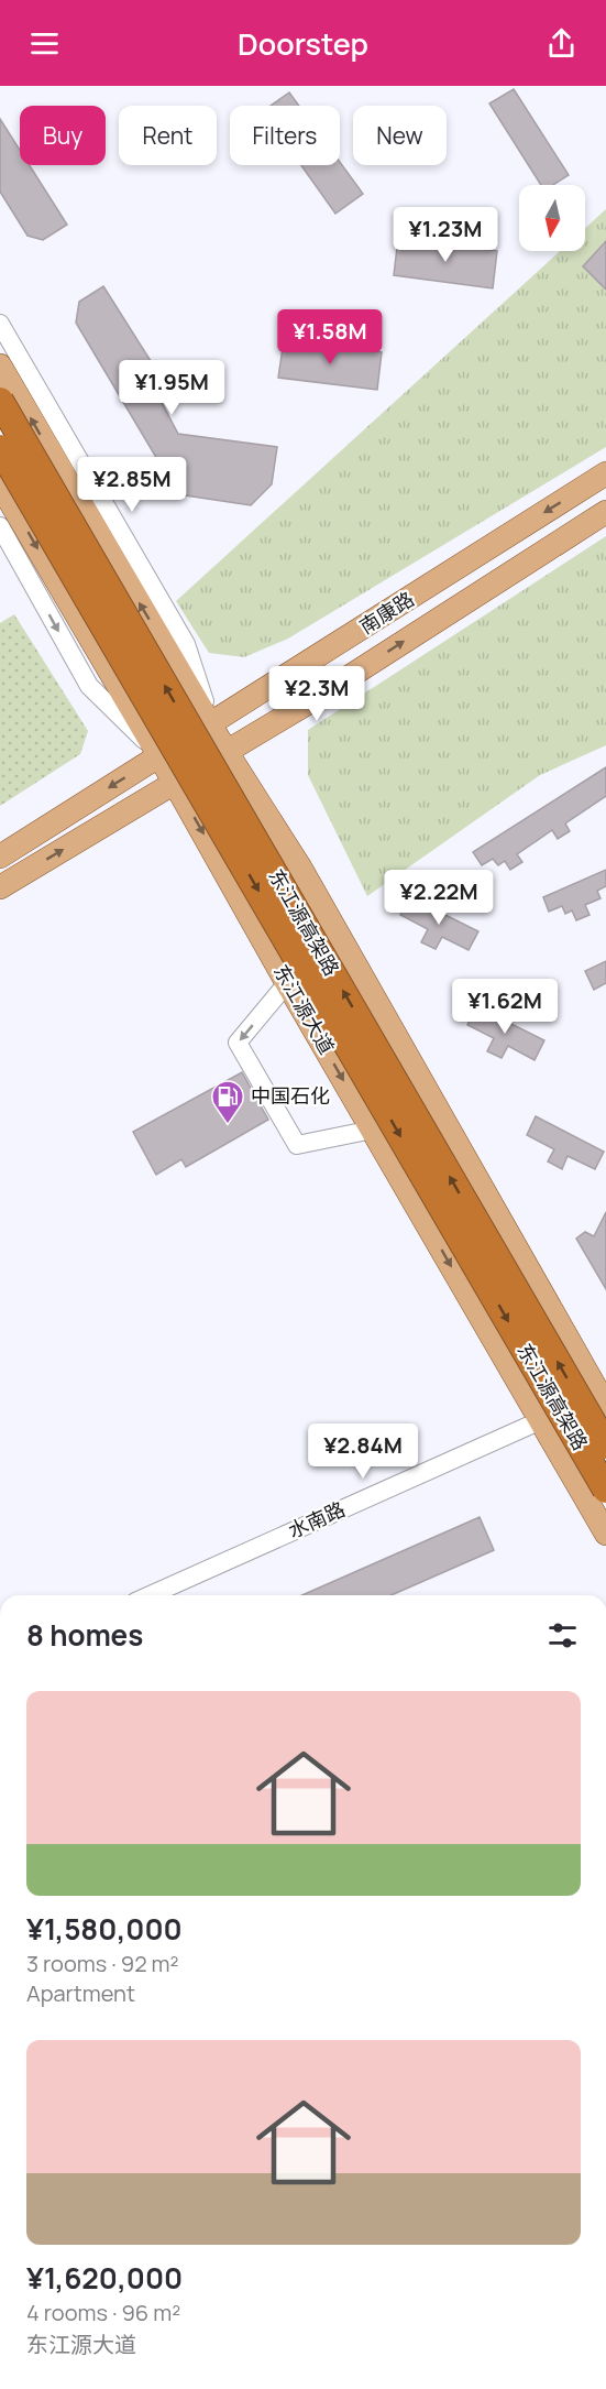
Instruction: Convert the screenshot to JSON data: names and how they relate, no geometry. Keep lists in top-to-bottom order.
{
  "streets": {
    "highway": ["东江源高架路"],
    "main road": ["南康路", "东江源大道"],
    "street": ["水南路"]
  },
  "crossings": [
    ["南康路", "东江源大道"],
    ["东江源大道", "水南路"]
  ],
  "places": {
    "fuel station": ["中国石化"]
  },
  "north": "bottom",
  "page": {
    "header": "Doorstep",
    "chip": [
      "Buy",
      "Rent",
      "Filters",
      "New"
    ],
    "price": [
      "¥1.23M",
      "¥1.58M",
      "¥1.95M",
      "¥2.85M",
      "¥2.3M",
      "¥2.22M",
      "¥1.62M",
      "¥2.84M"
    ],
    "heading": "8 homes",
    "list": [
      {
        "name": "¥1,580,000",
        "note": "3 rooms · 92 m² · Apartment"
      },
      {
        "name": "¥1,620,000",
        "note": "4 rooms · 96 m² · 东江源大道"
      }
    ]
  }
}
